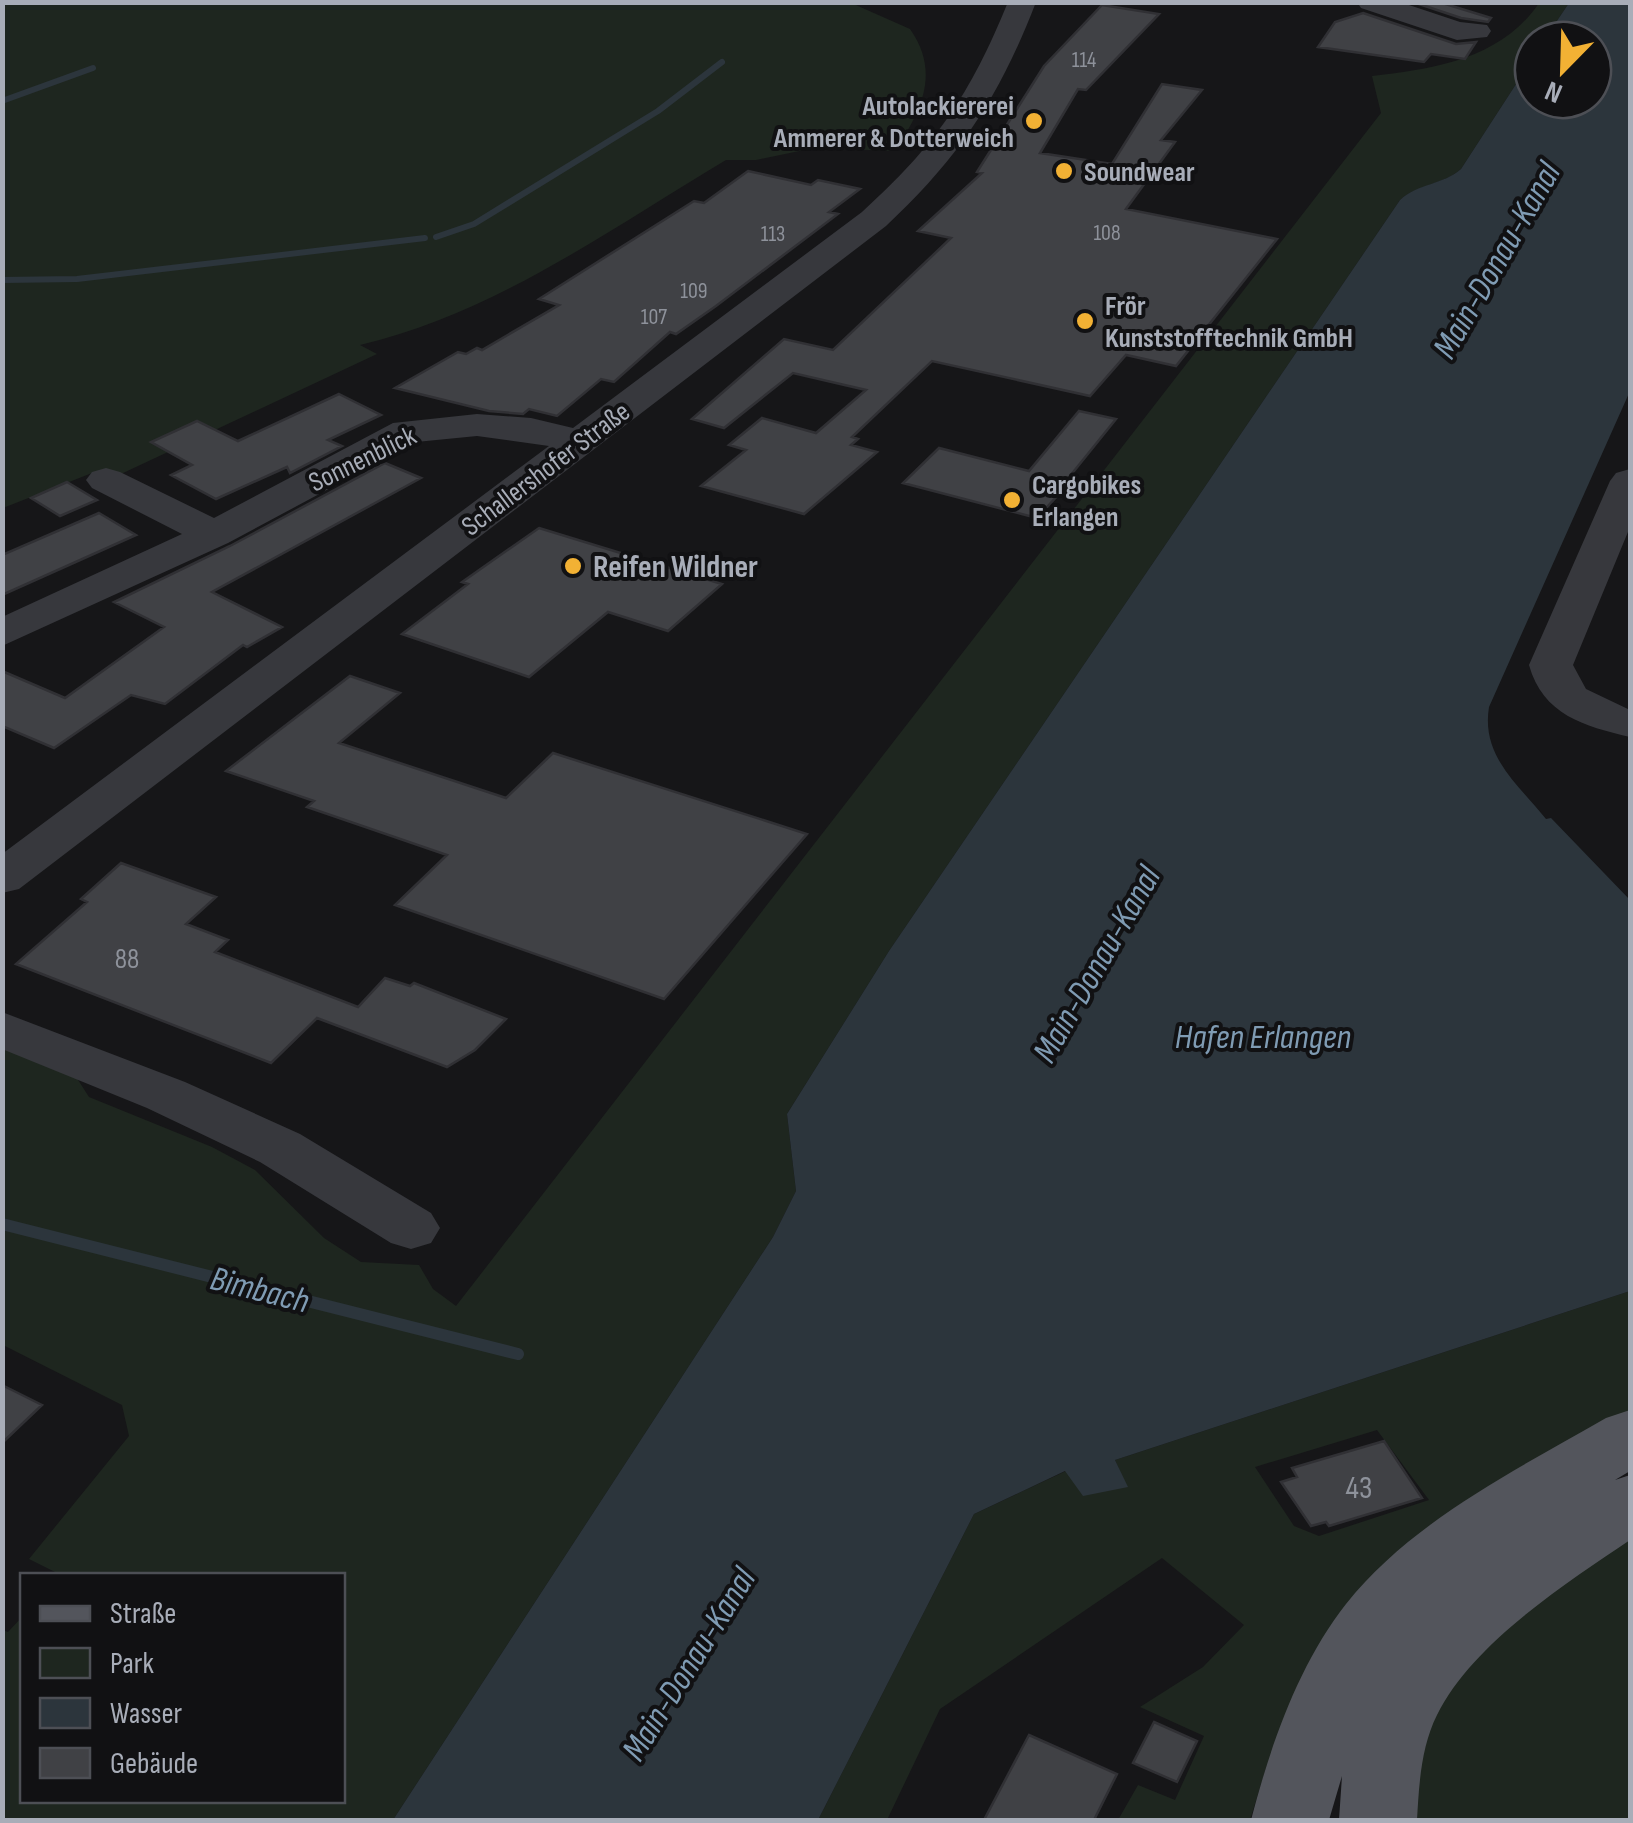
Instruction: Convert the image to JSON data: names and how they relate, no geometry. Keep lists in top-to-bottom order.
{
  "streets": {
    "street": ["Sonnenblick", "Schallershofer Straße"]
  },
  "crossings": [
    ["Sonnenblick", "Schallershofer Straße"]
  ],
  "water": ["Main-Donau-Kanal", "Hafen Erlangen", "Bimbach"],
  "places": [
    "Autolackiererei Ammerer & Dotterweich",
    "Soundwear",
    "Frör Kunststofftechnik GmbH",
    "Cargobikes Erlangen",
    "Reifen Wildner"
  ],
  "house_numbers": [
    "114",
    "108",
    "113",
    "109",
    "107",
    "88",
    "43"
  ],
  "legend": [
    "Straße",
    "Park",
    "Wasser",
    "Gebäude"
  ],
  "north": "bottom left"
}
